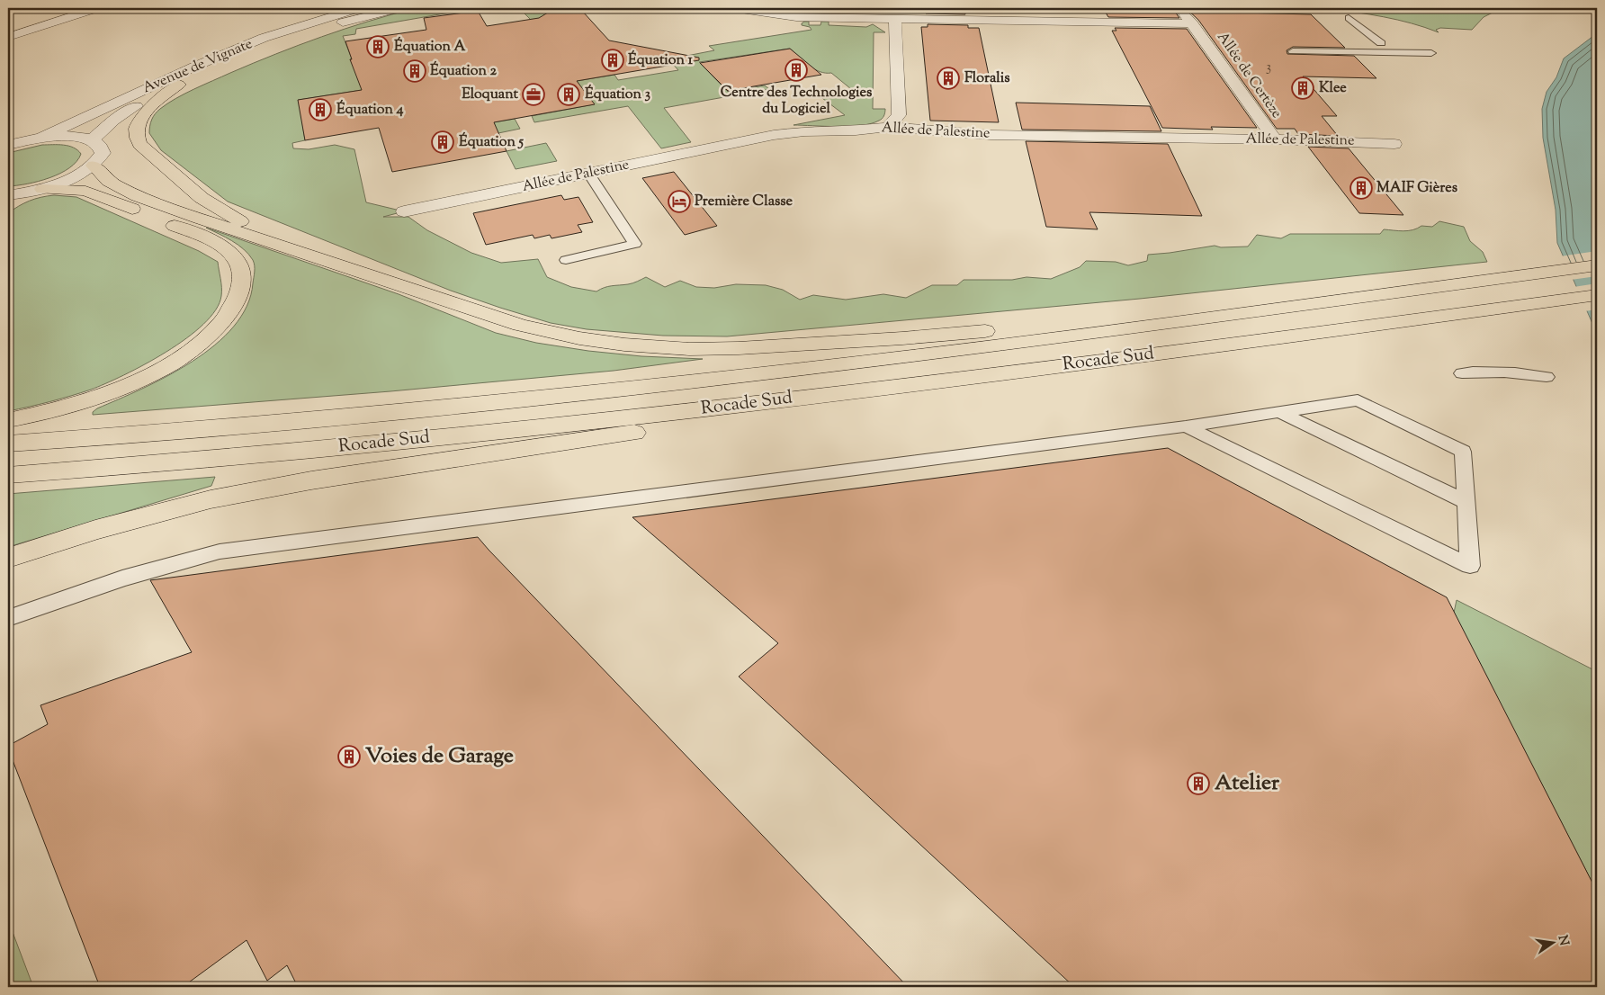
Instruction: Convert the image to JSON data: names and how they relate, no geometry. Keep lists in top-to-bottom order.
{
  "streets": {
    "highway": ["Rocade Sud"],
    "street": ["Avenue de Vignate", "Allée de Certèze", "Allée de Palestine"]
  },
  "crossings": [
    ["Allée de Certèze", "Allée de Palestine"]
  ],
  "places": {
    "building": [
      "Équation A",
      "Équation 1",
      "Centre des Technologies du Logiciel",
      "Équation 2",
      "Floralis",
      "Klee",
      "Équation 3",
      "Équation 4",
      "Équation 5",
      "MAIF Gières",
      "Voies de Garage",
      "Atelier"
    ],
    "office": ["Eloquant"],
    "hotel": ["Première Classe"]
  },
  "house_numbers": ["3"],
  "north": "right"
}
